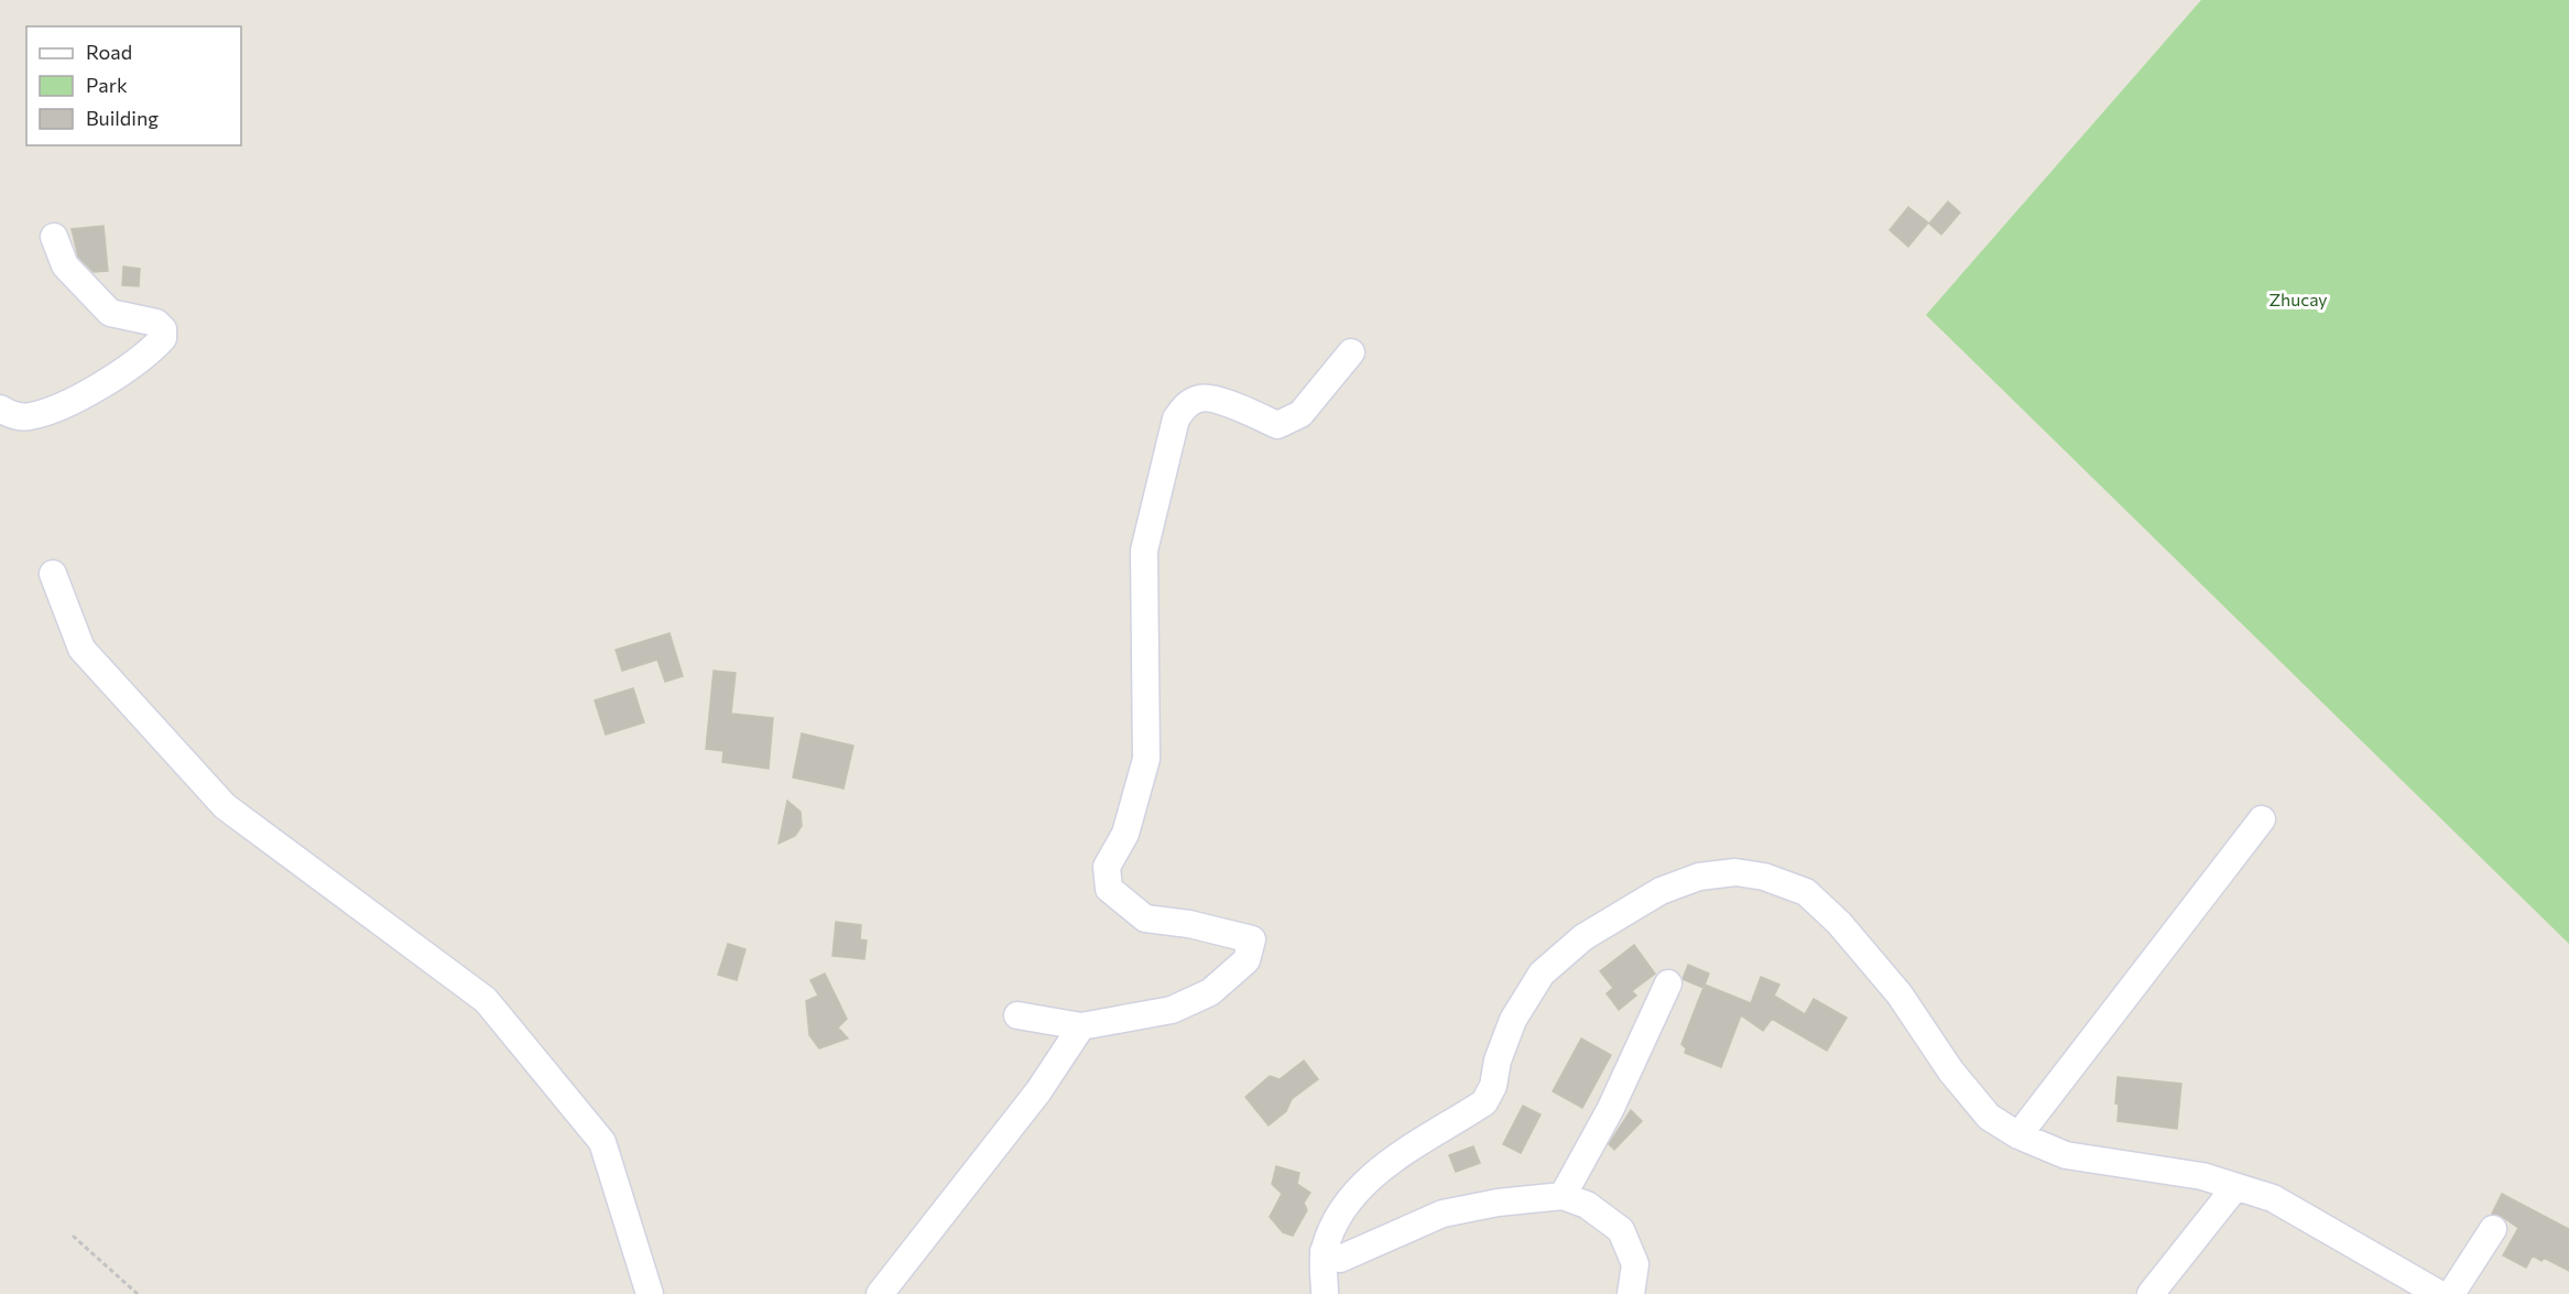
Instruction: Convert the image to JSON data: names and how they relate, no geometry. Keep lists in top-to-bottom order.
{
  "parks": ["Zhucay"],
  "legend": ["Road", "Park", "Building"]
}
